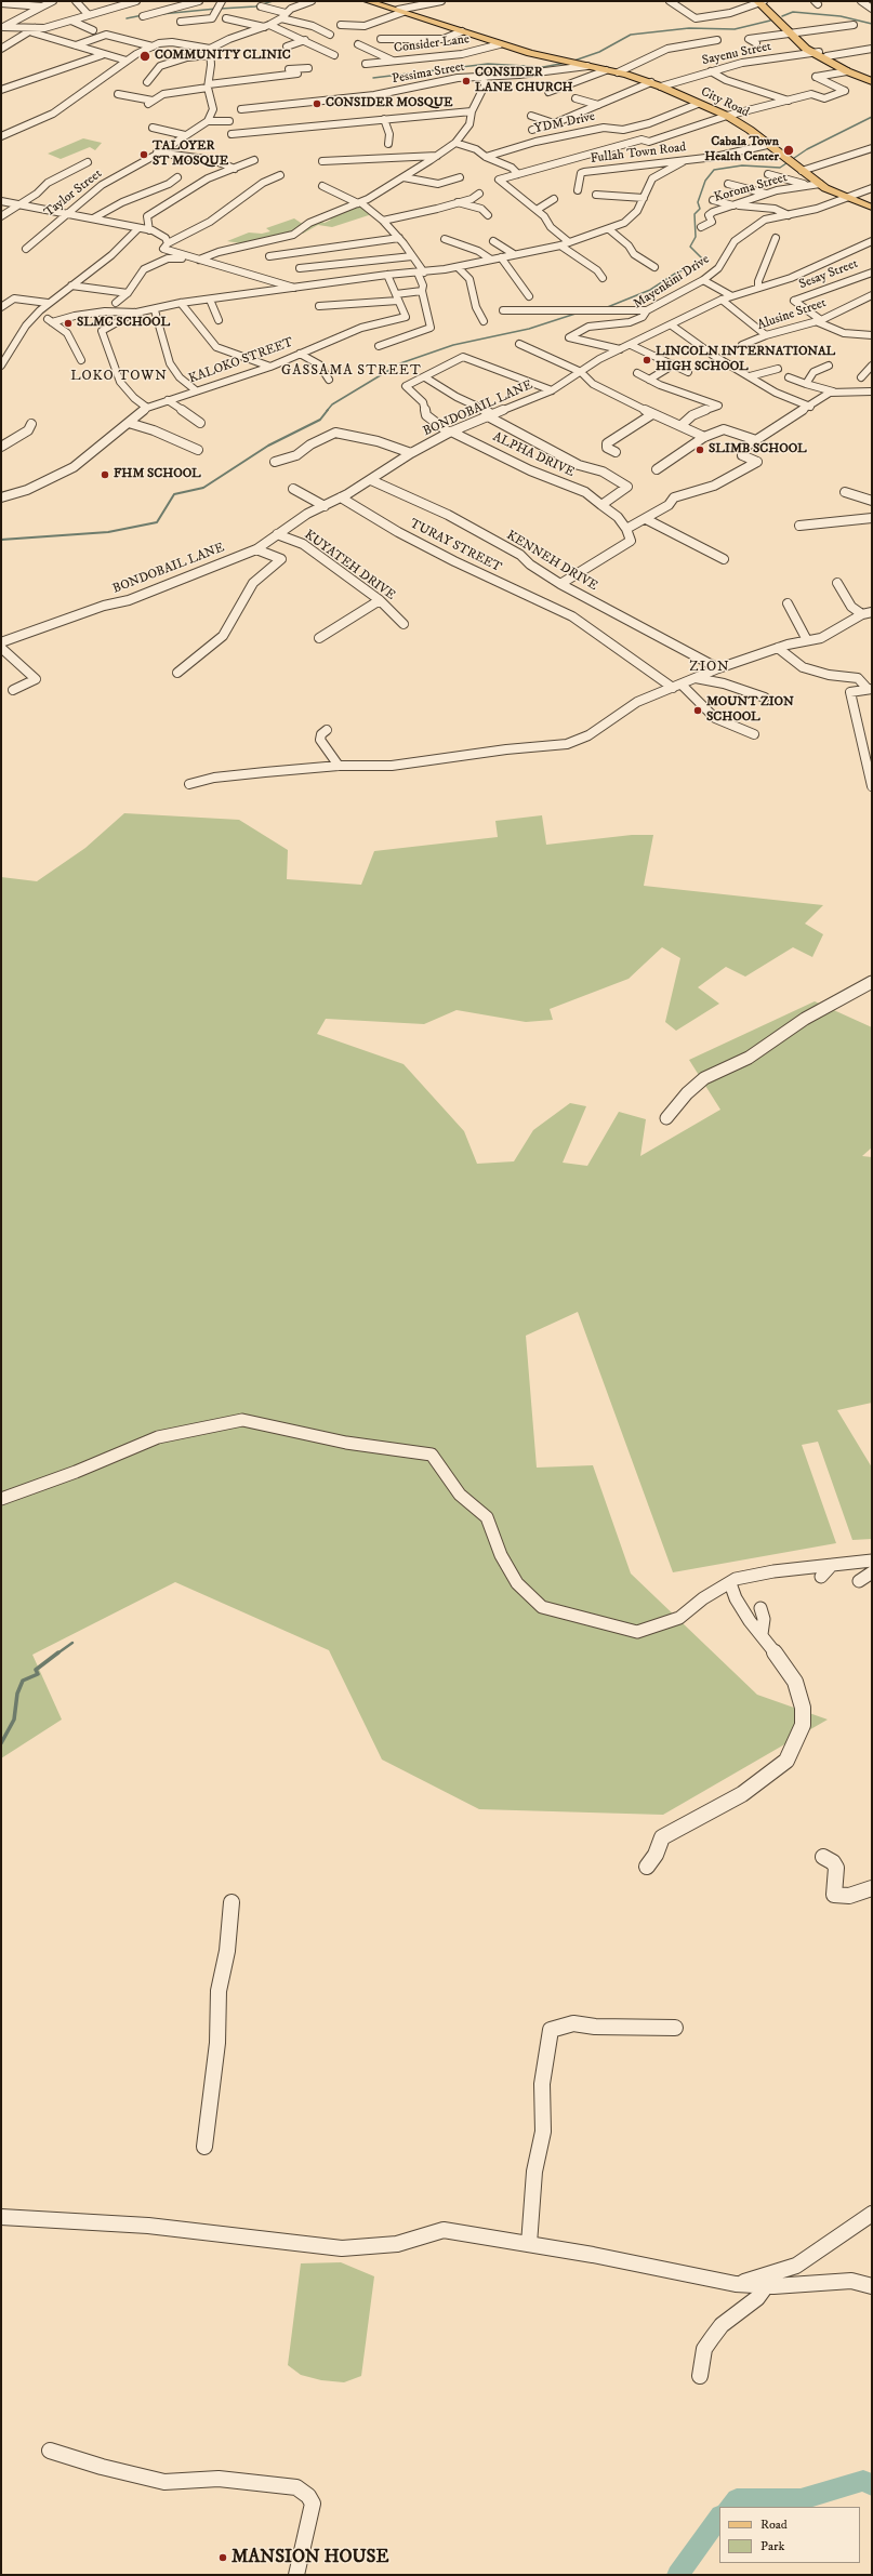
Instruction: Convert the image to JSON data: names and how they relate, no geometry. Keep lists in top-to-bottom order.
{
  "streets": {
    "main road": ["City Road"],
    "street": [
      "Consider Lane",
      "Sayenu Street",
      "Pessima Street",
      "YDM Drive",
      "Fullah Town Road",
      "Koroma Street",
      "Taylor Street",
      "Sesay Street",
      "Mayenkini Drive",
      "Alusine Street",
      "KALOKO STREET",
      "BONDOBAIL LANE",
      "ALPHA DRIVE",
      "TURAY STREET",
      "KENNEH DRIVE",
      "KUYATEH DRIVE"
    ]
  },
  "crossings": [
    ["Consider Lane", "City Road"],
    ["Sayenu Street", "City Road"],
    ["Pessima Street", "City Road"],
    ["City Road", "YDM Drive"],
    ["City Road", "Fullah Town Road"],
    ["City Road", "Koroma Street"],
    ["City Road", "Mayenkini Drive"],
    ["Sesay Street", "Alusine Street"],
    ["Mayenkini Drive", "BONDOBAIL LANE"],
    ["BONDOBAIL LANE", "ALPHA DRIVE"],
    ["BONDOBAIL LANE", "TURAY STREET"],
    ["BONDOBAIL LANE", "KENNEH DRIVE"],
    ["BONDOBAIL LANE", "KUYATEH DRIVE"]
  ],
  "districts": ["GASSAMA STREET", "LOKO TOWN", "ZION"],
  "places": [
    "COMMUNITY CLINIC",
    "CONSIDER LANE CHURCH",
    "CONSIDER MOSQUE",
    "Cabala Town Health Center",
    "TALOYER ST MOSQUE",
    "SLMC SCHOOL",
    "LINCOLN INTERNATIONAL HIGH SCHOOL",
    "SLIMB SCHOOL",
    "FHM SCHOOL",
    "MOUNT ZION SCHOOL",
    "MANSION HOUSE"
  ],
  "legend": ["Road", "Park"]
}
